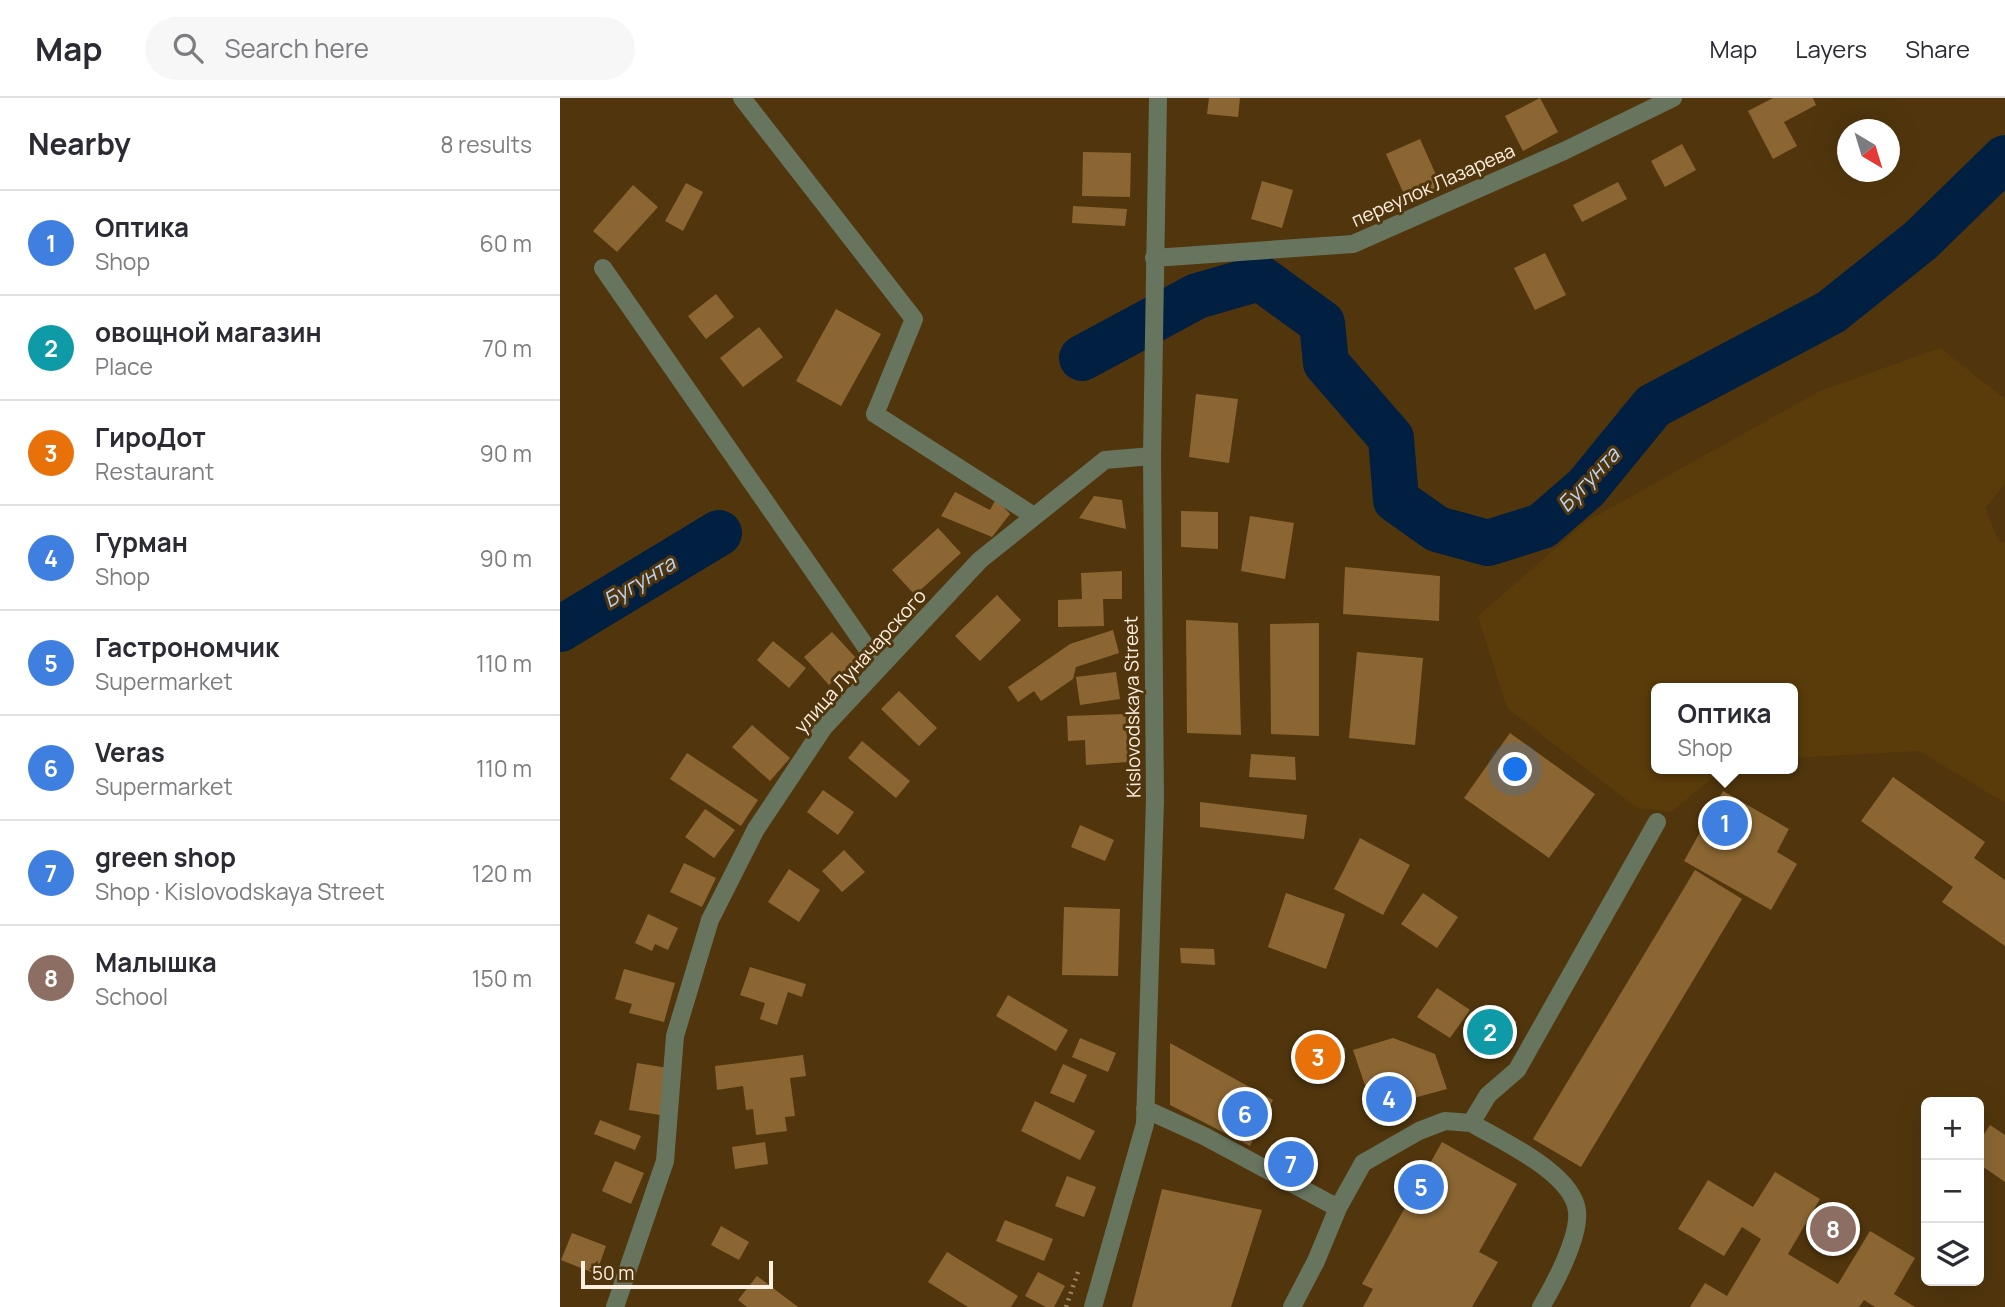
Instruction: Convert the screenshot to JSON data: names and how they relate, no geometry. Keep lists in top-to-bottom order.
{
  "streets": {
    "street": ["переулок Лазарева", "улица Луначарского", "Kislovodskaya Street"]
  },
  "crossings": [
    ["переулок Лазарева", "Kislovodskaya Street"],
    ["улица Луначарского", "Kislovodskaya Street"]
  ],
  "water": ["Бугунта"],
  "scale_bar": "50 m",
  "north": "bottom right",
  "page": {
    "header": "Map",
    "search": "Search here",
    "nav": ["Map", "Layers", "Share"],
    "heading": ["Nearby", "8 results"],
    "list": [
      {
        "mark": "1",
        "name": "Оптика",
        "note": "Shop",
        "value": "60 m"
      },
      {
        "mark": "2",
        "name": "овощной магазин",
        "note": "Place",
        "value": "70 m"
      },
      {
        "mark": "3",
        "name": "ГироДот",
        "note": "Restaurant",
        "value": "90 m"
      },
      {
        "mark": "4",
        "name": "Гурман",
        "note": "Shop",
        "value": "90 m"
      },
      {
        "mark": "5",
        "name": "Гастрономчик",
        "note": "Supermarket",
        "value": "110 m"
      },
      {
        "mark": "6",
        "name": "Veras",
        "note": "Supermarket",
        "value": "110 m"
      },
      {
        "mark": "7",
        "name": "green shop",
        "note": "Shop · Kislovodskaya Street",
        "value": "120 m"
      },
      {
        "mark": "8",
        "name": "Малышка",
        "note": "School",
        "value": "150 m"
      }
    ],
    "popup": ["Оптика", "Shop"],
    "pins": [
      "1",
      "2",
      "3",
      "4",
      "6",
      "7",
      "5",
      "8"
    ],
    "map_buttons": ["+", "−"],
    "scale": "50 m"
  }
}
